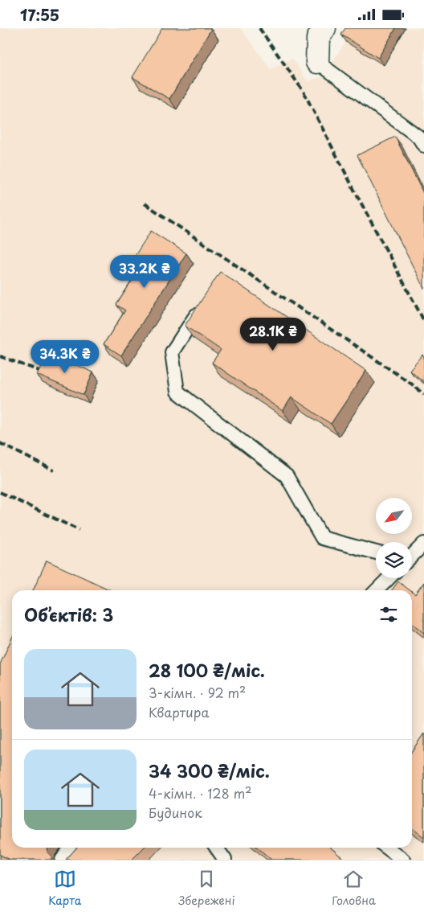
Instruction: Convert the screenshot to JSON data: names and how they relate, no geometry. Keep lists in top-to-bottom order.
{
  "north": "bottom left",
  "page": {
    "status": "17:55",
    "price": ["33.2K ₴", "28.1K ₴", "34.3K ₴"],
    "heading": "Об’єктів: 3",
    "list": [
      {
        "name": "28 100 ₴/міс.",
        "note": "3-кімн. · 92 m² · Квартира"
      },
      {
        "name": "34 300 ₴/міс.",
        "note": "4-кімн. · 128 m² · Будинок"
      }
    ],
    "tabs": ["Карта", "Збережені", "Головна"]
  }
}
